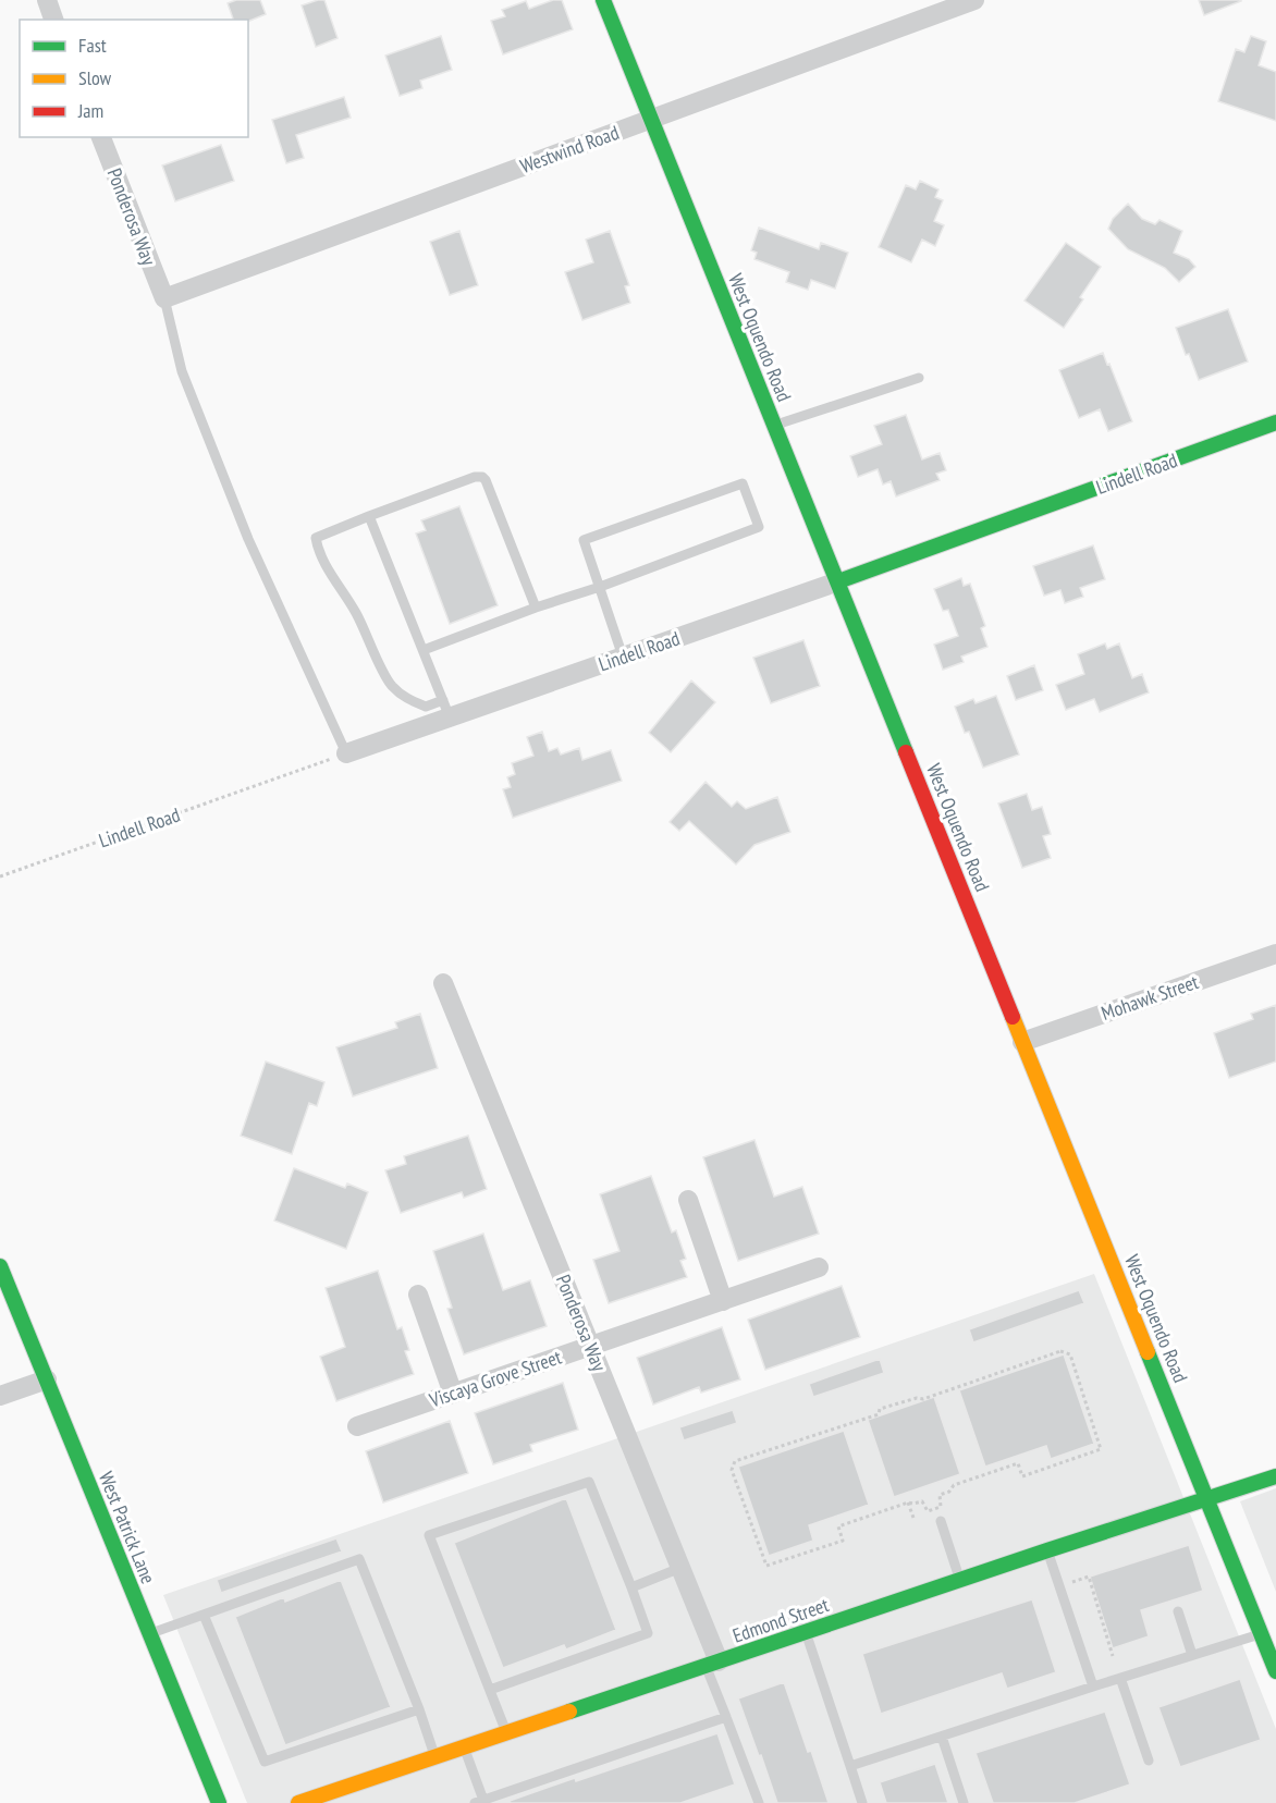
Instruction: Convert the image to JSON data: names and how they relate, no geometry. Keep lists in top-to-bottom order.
{
  "streets": {
    "street": [
      "Westwind Road",
      "Ponderosa Way",
      "West Oquendo Road",
      "Lindell Road",
      "Mohawk Street",
      "Viscaya Grove Street",
      "West Patrick Lane",
      "Edmond Street"
    ]
  },
  "crossings": [
    ["Westwind Road", "Ponderosa Way"],
    ["Westwind Road", "West Oquendo Road"],
    ["Ponderosa Way", "Viscaya Grove Street"],
    ["Ponderosa Way", "Edmond Street"],
    ["West Oquendo Road", "Lindell Road"],
    ["West Oquendo Road", "Mohawk Street"],
    ["West Oquendo Road", "Edmond Street"]
  ],
  "legend": ["Fast", "Slow", "Jam"]
}
